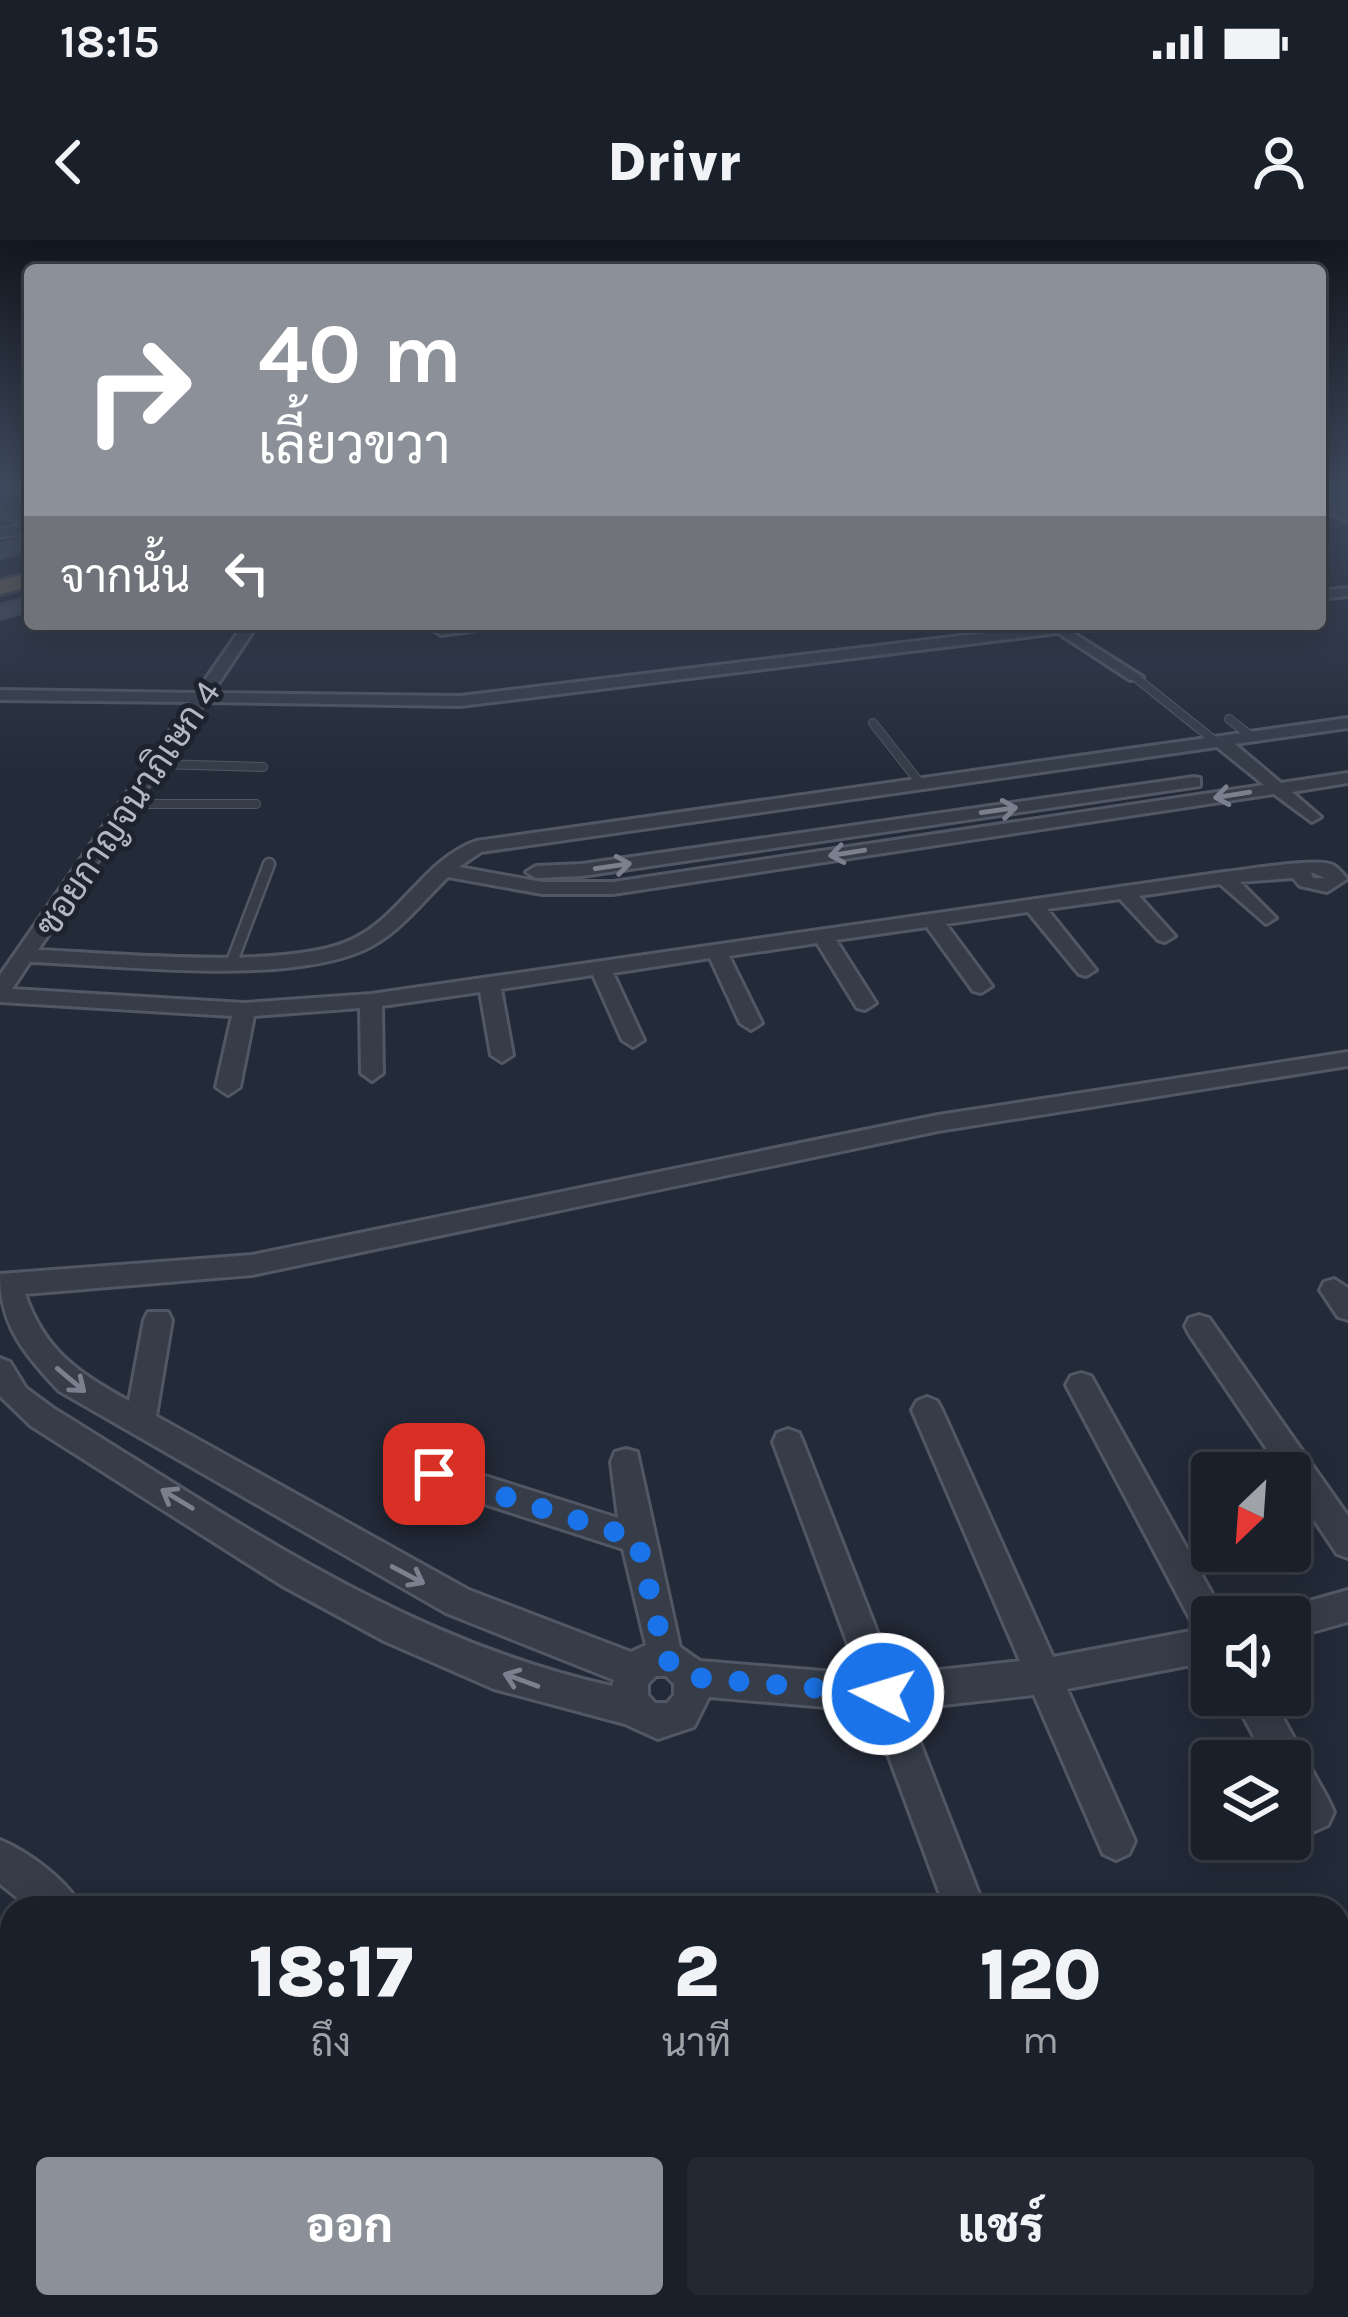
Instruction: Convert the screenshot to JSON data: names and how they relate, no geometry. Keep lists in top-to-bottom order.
{
  "streets": {
    "street": ["ซอยกาญจนาภิเษก 4"]
  },
  "north": "bottom left",
  "page": {
    "status": "18:15",
    "header": "Drivr",
    "turn": ["40 m", "เลี้ยวขวา"],
    "then": "จากนั้น",
    "eta": [
      "18:17",
      "ถึง",
      "2",
      "นาที",
      "120",
      "m"
    ],
    "buttons": ["ออก", "แชร์"]
  }
}
